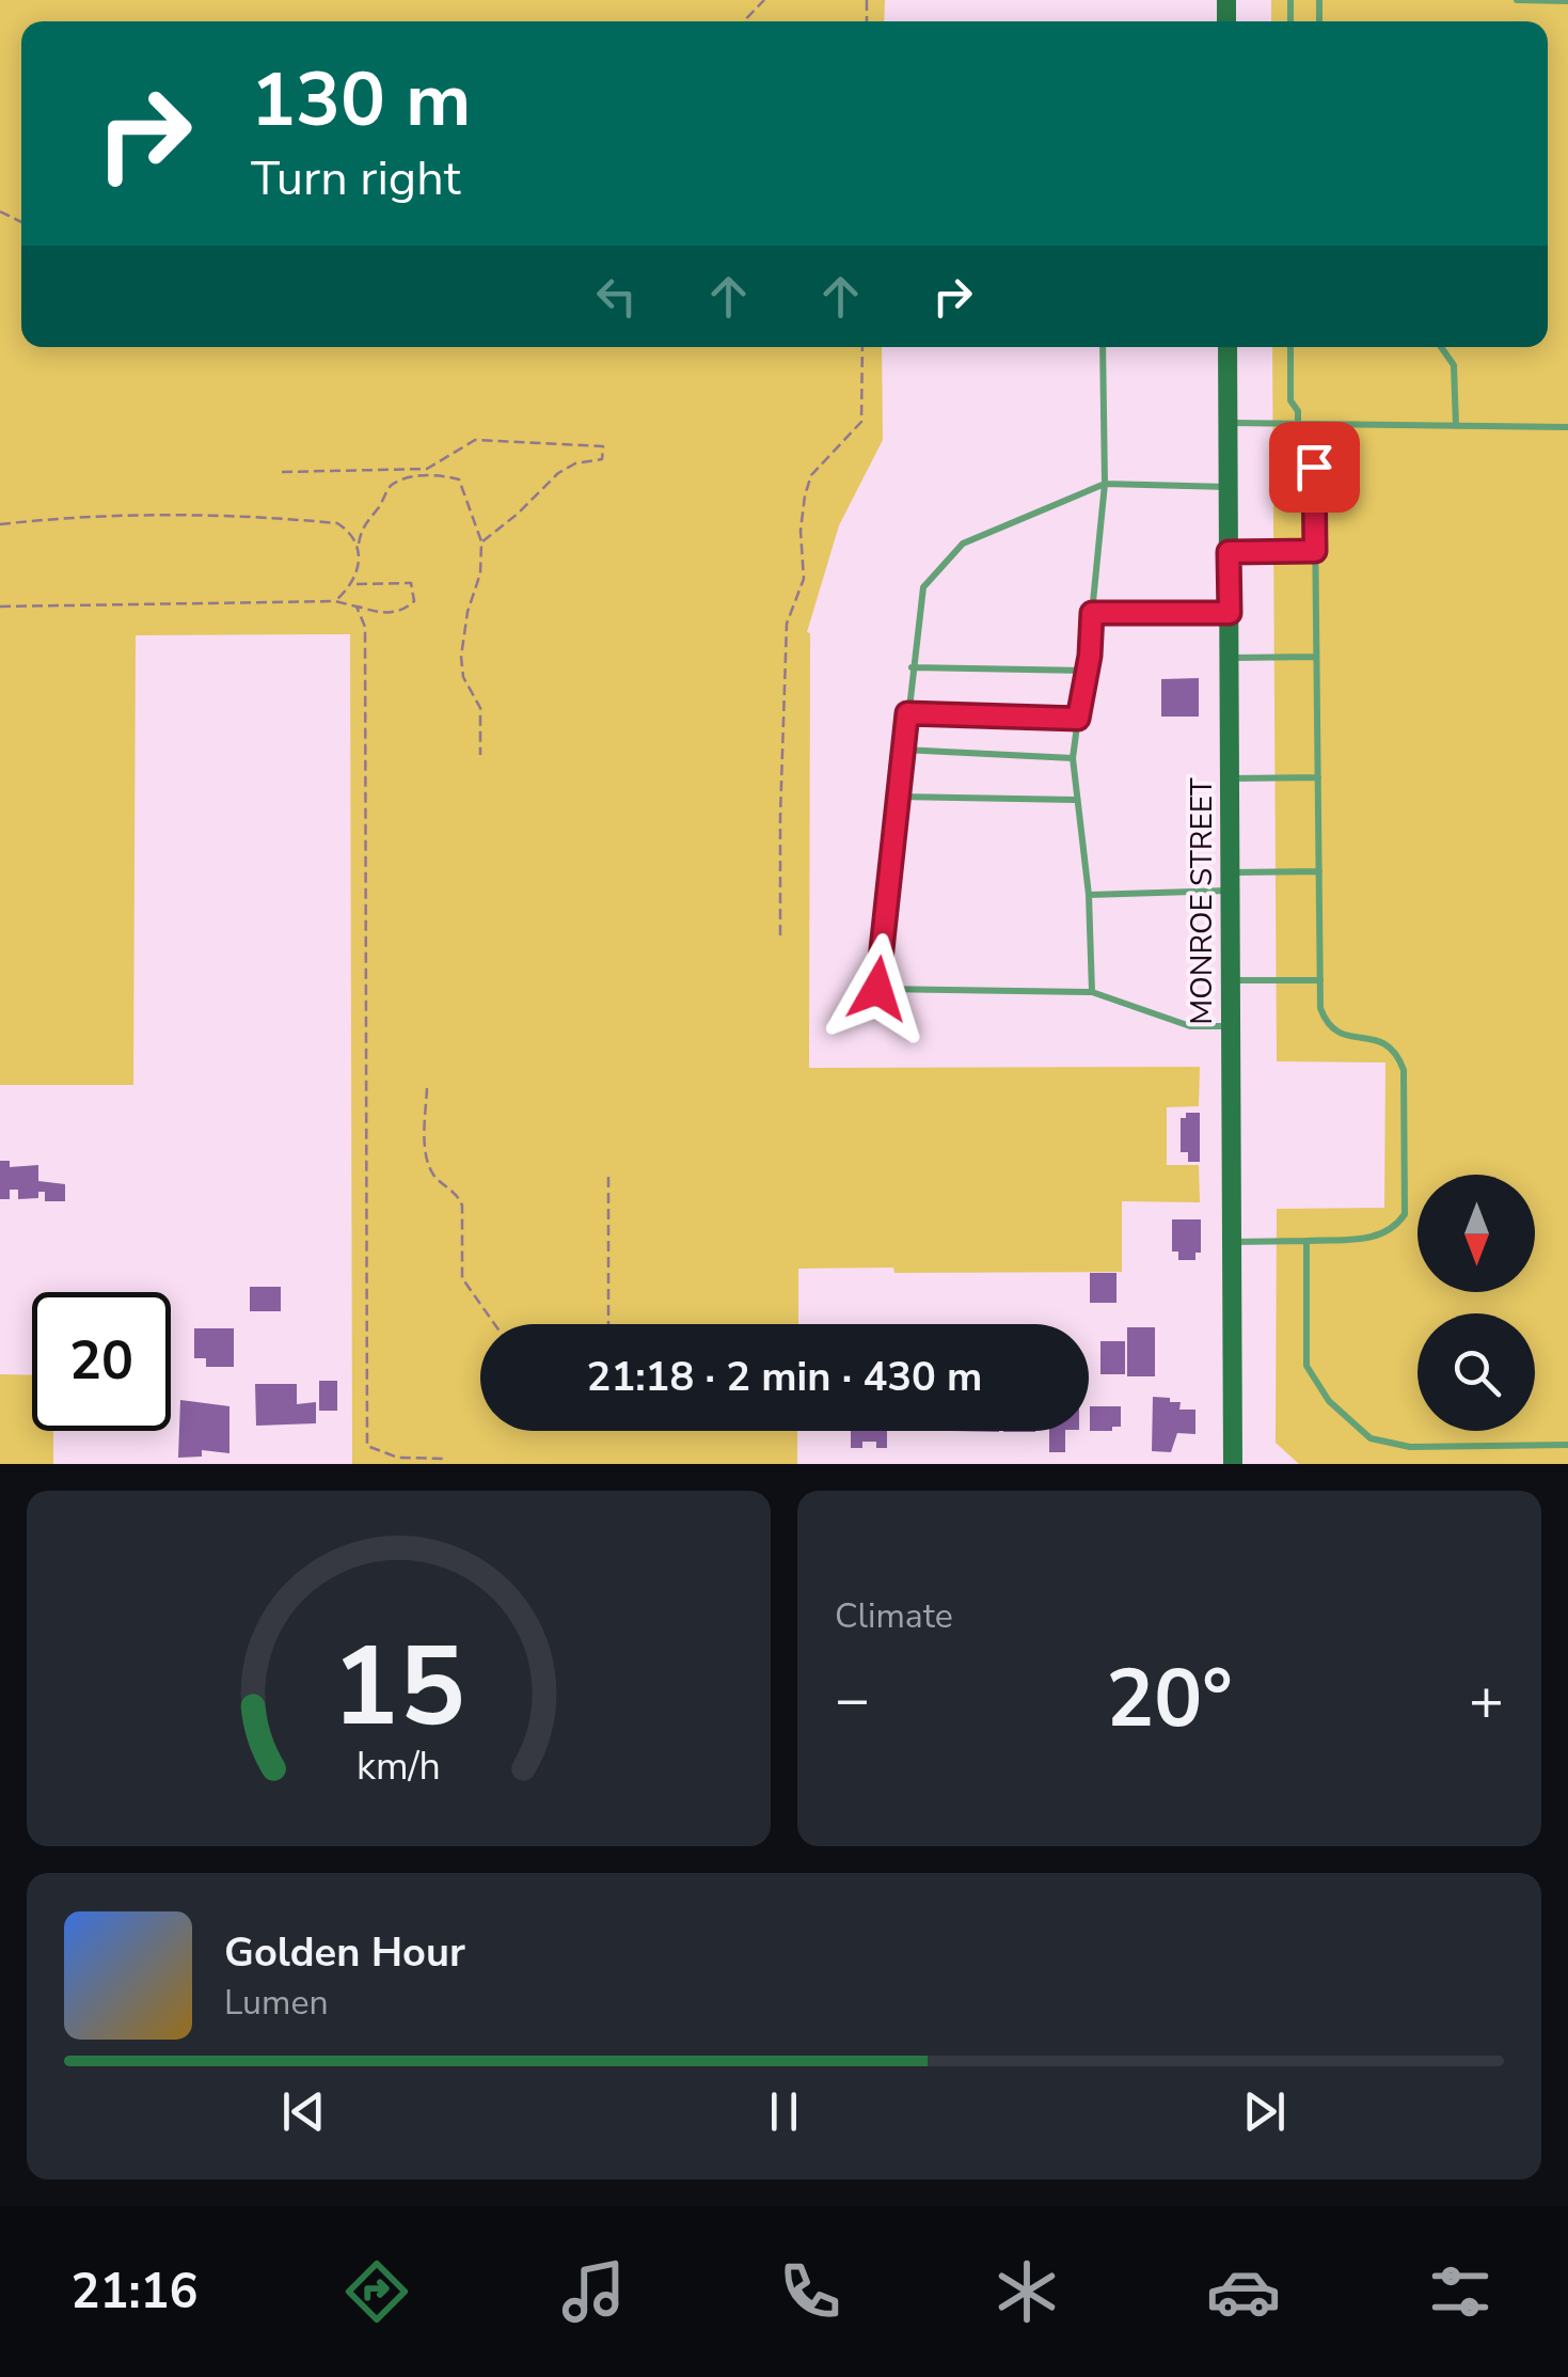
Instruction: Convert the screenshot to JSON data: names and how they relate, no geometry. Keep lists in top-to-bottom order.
{
  "streets": {
    "main road": ["MONROE STREET"]
  },
  "north": "bottom",
  "page": {
    "turn": ["130 m", "Turn right"],
    "limit": "20",
    "trip": "21:18 · 2 min · 430 m",
    "tile": "Climate",
    "heat": ["−", "20°", "+"],
    "song": ["Golden Hour", "Lumen"],
    "tabs": "21:16",
    "gauge": ["15", "km/h"]
  }
}
